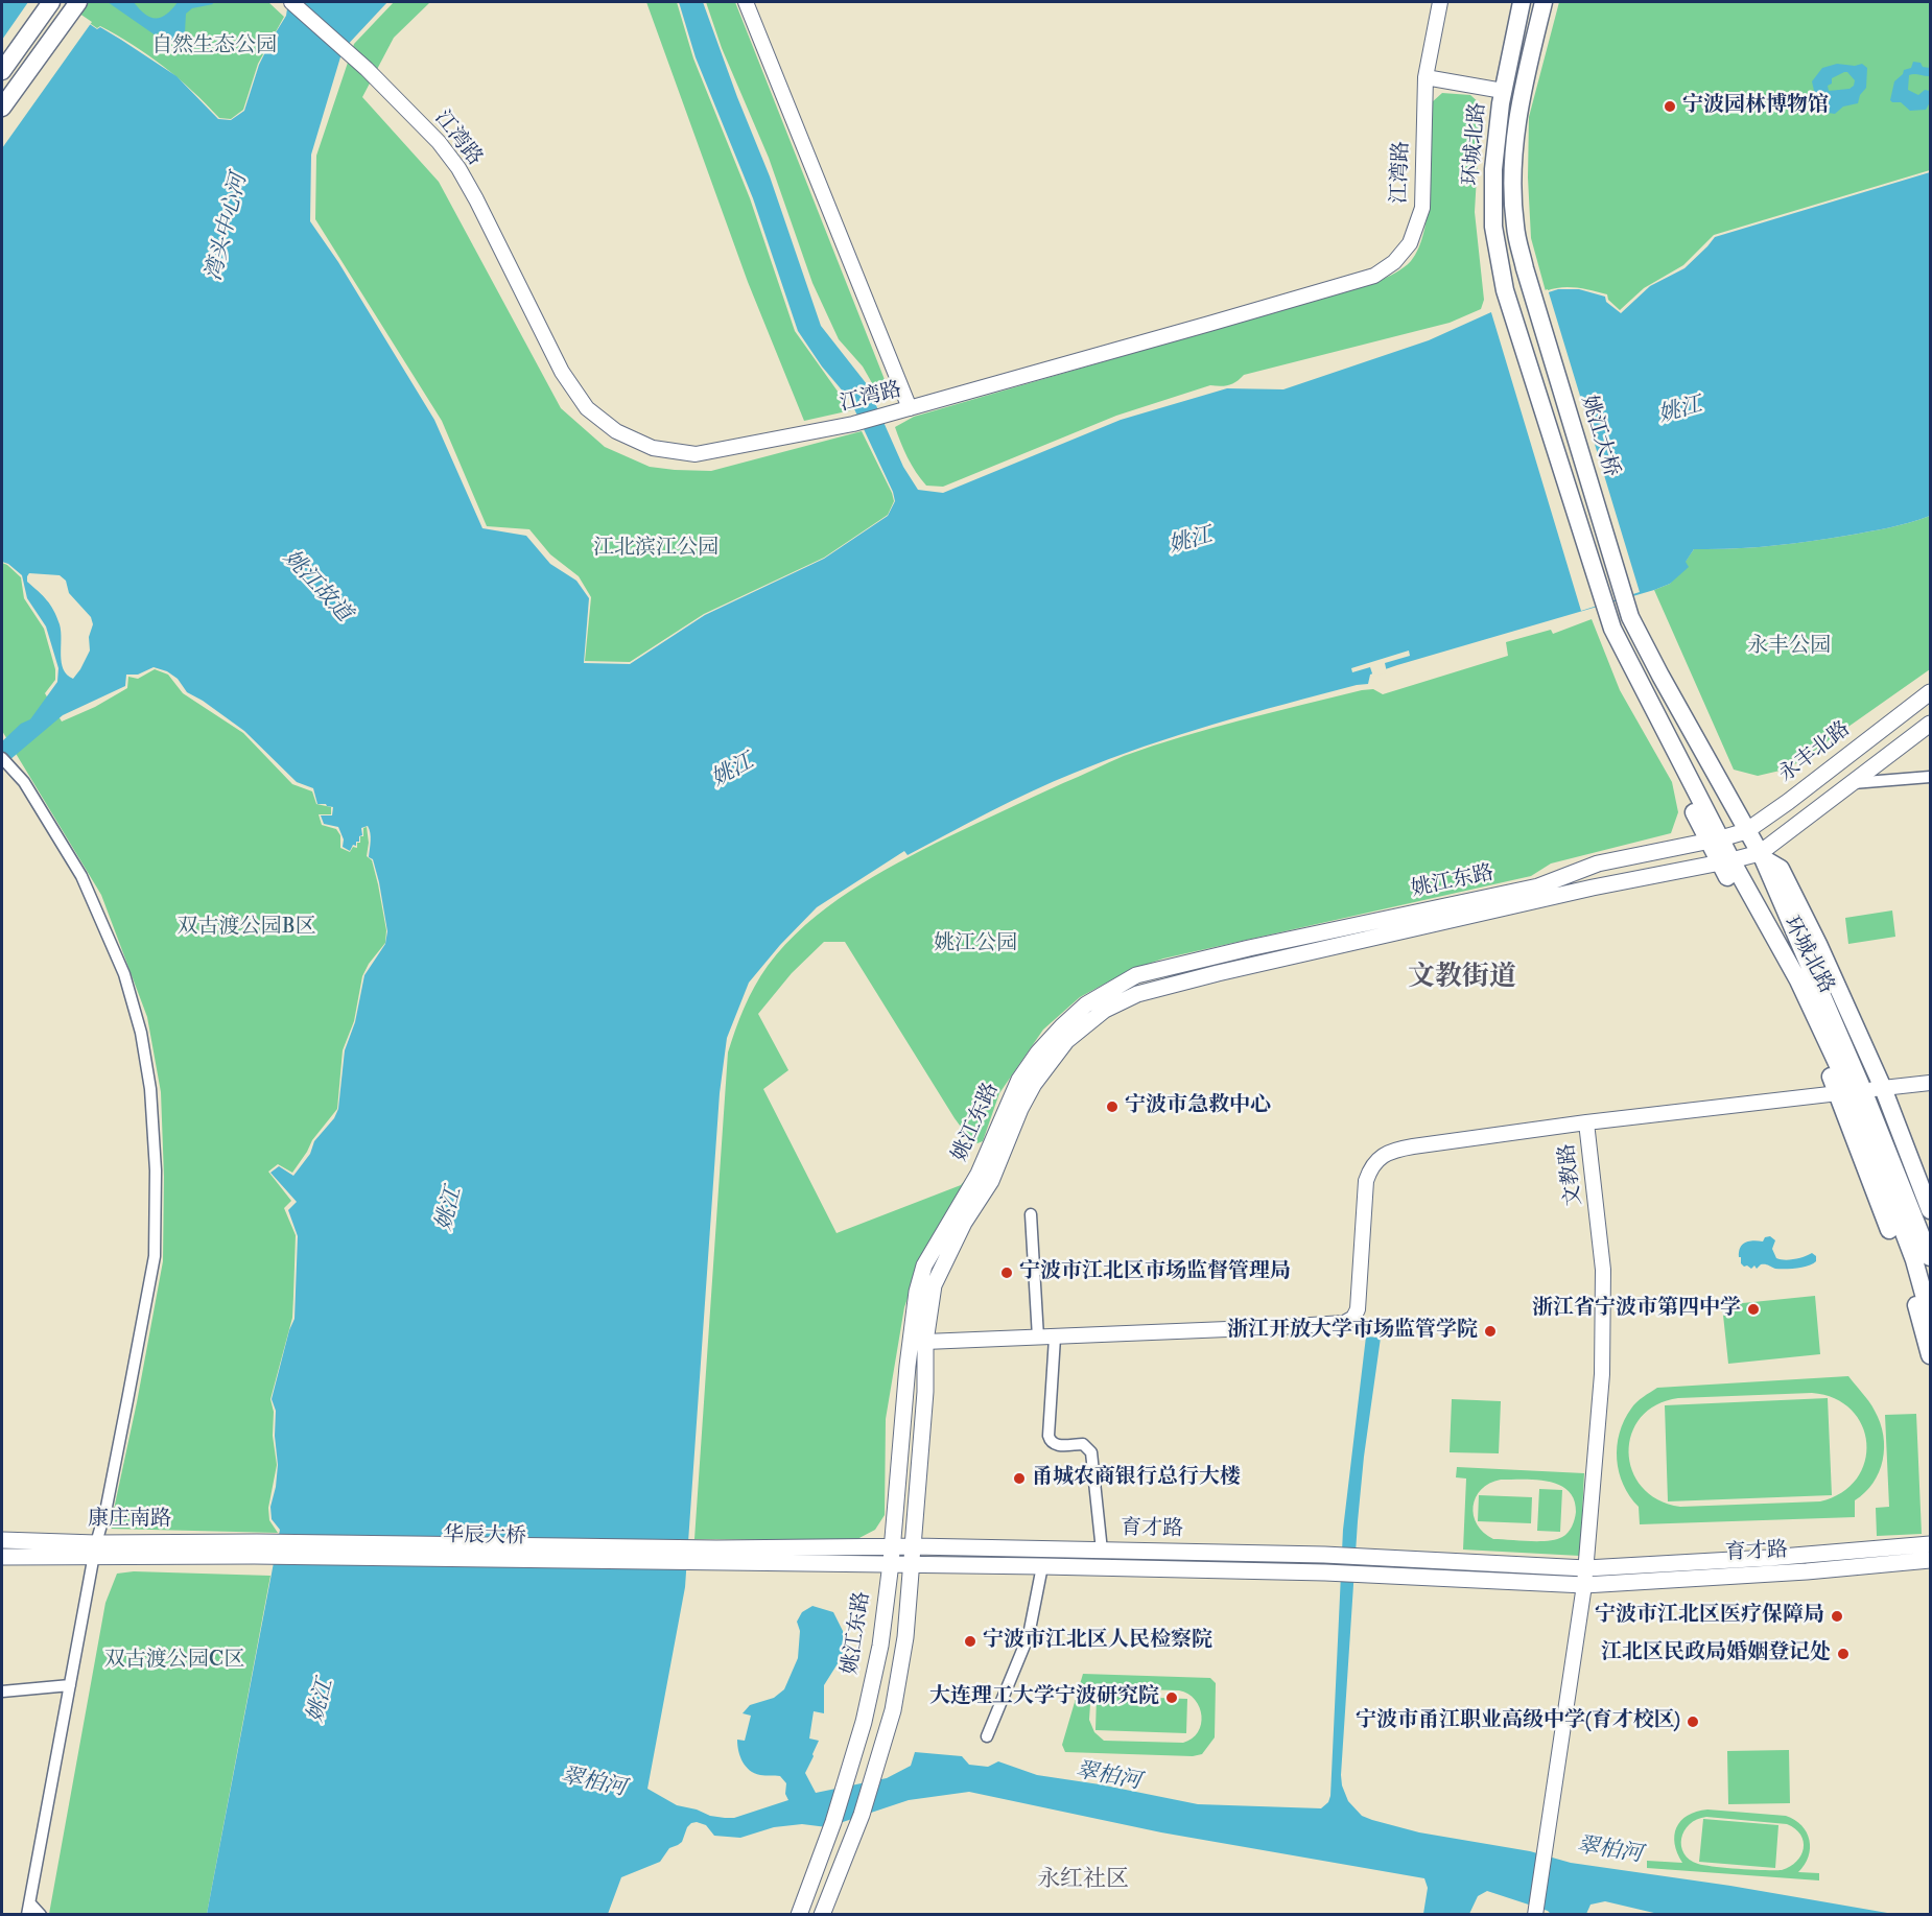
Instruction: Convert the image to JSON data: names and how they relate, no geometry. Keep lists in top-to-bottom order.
{
  "streets": {
    "main road": [
      "环城北路",
      "姚江大桥",
      "永丰北路",
      "姚江东路",
      "康庄南路",
      "育才路",
      "华辰大桥"
    ],
    "street": ["江湾路", "文教路"]
  },
  "crossings": [
    ["环城北路", "姚江大桥"],
    ["环城北路", "永丰北路"],
    ["环城北路", "姚江东路"],
    ["环城北路", "文教路"],
    ["永丰北路", "姚江东路"],
    ["姚江东路", "育才路"],
    ["文教路", "育才路"],
    ["康庄南路", "华辰大桥"],
    ["育才路", "华辰大桥"]
  ],
  "districts": ["文教街道", "永红社区"],
  "water": [
    "湾头中心河",
    "姚江",
    "姚江故道",
    "翠柏河"
  ],
  "parks": [
    "自然生态公园",
    "江北滨江公园",
    "永丰公园",
    "双古渡公园B区",
    "姚江公园",
    "双古渡公园C区"
  ],
  "places": [
    "宁波园林博物馆",
    "宁波市急救中心",
    "宁波市江北区市场监督管理局",
    "浙江省宁波市第四中学",
    "浙江开放大学市场监管学院",
    "甬城农商银行总行大楼",
    "宁波市江北区医疗保障局",
    "宁波市江北区人民检察院",
    "江北区民政局婚姻登记处",
    "大连理工大学宁波研究院",
    "宁波市甬江职业高级中学(育才校区)"
  ]
}
